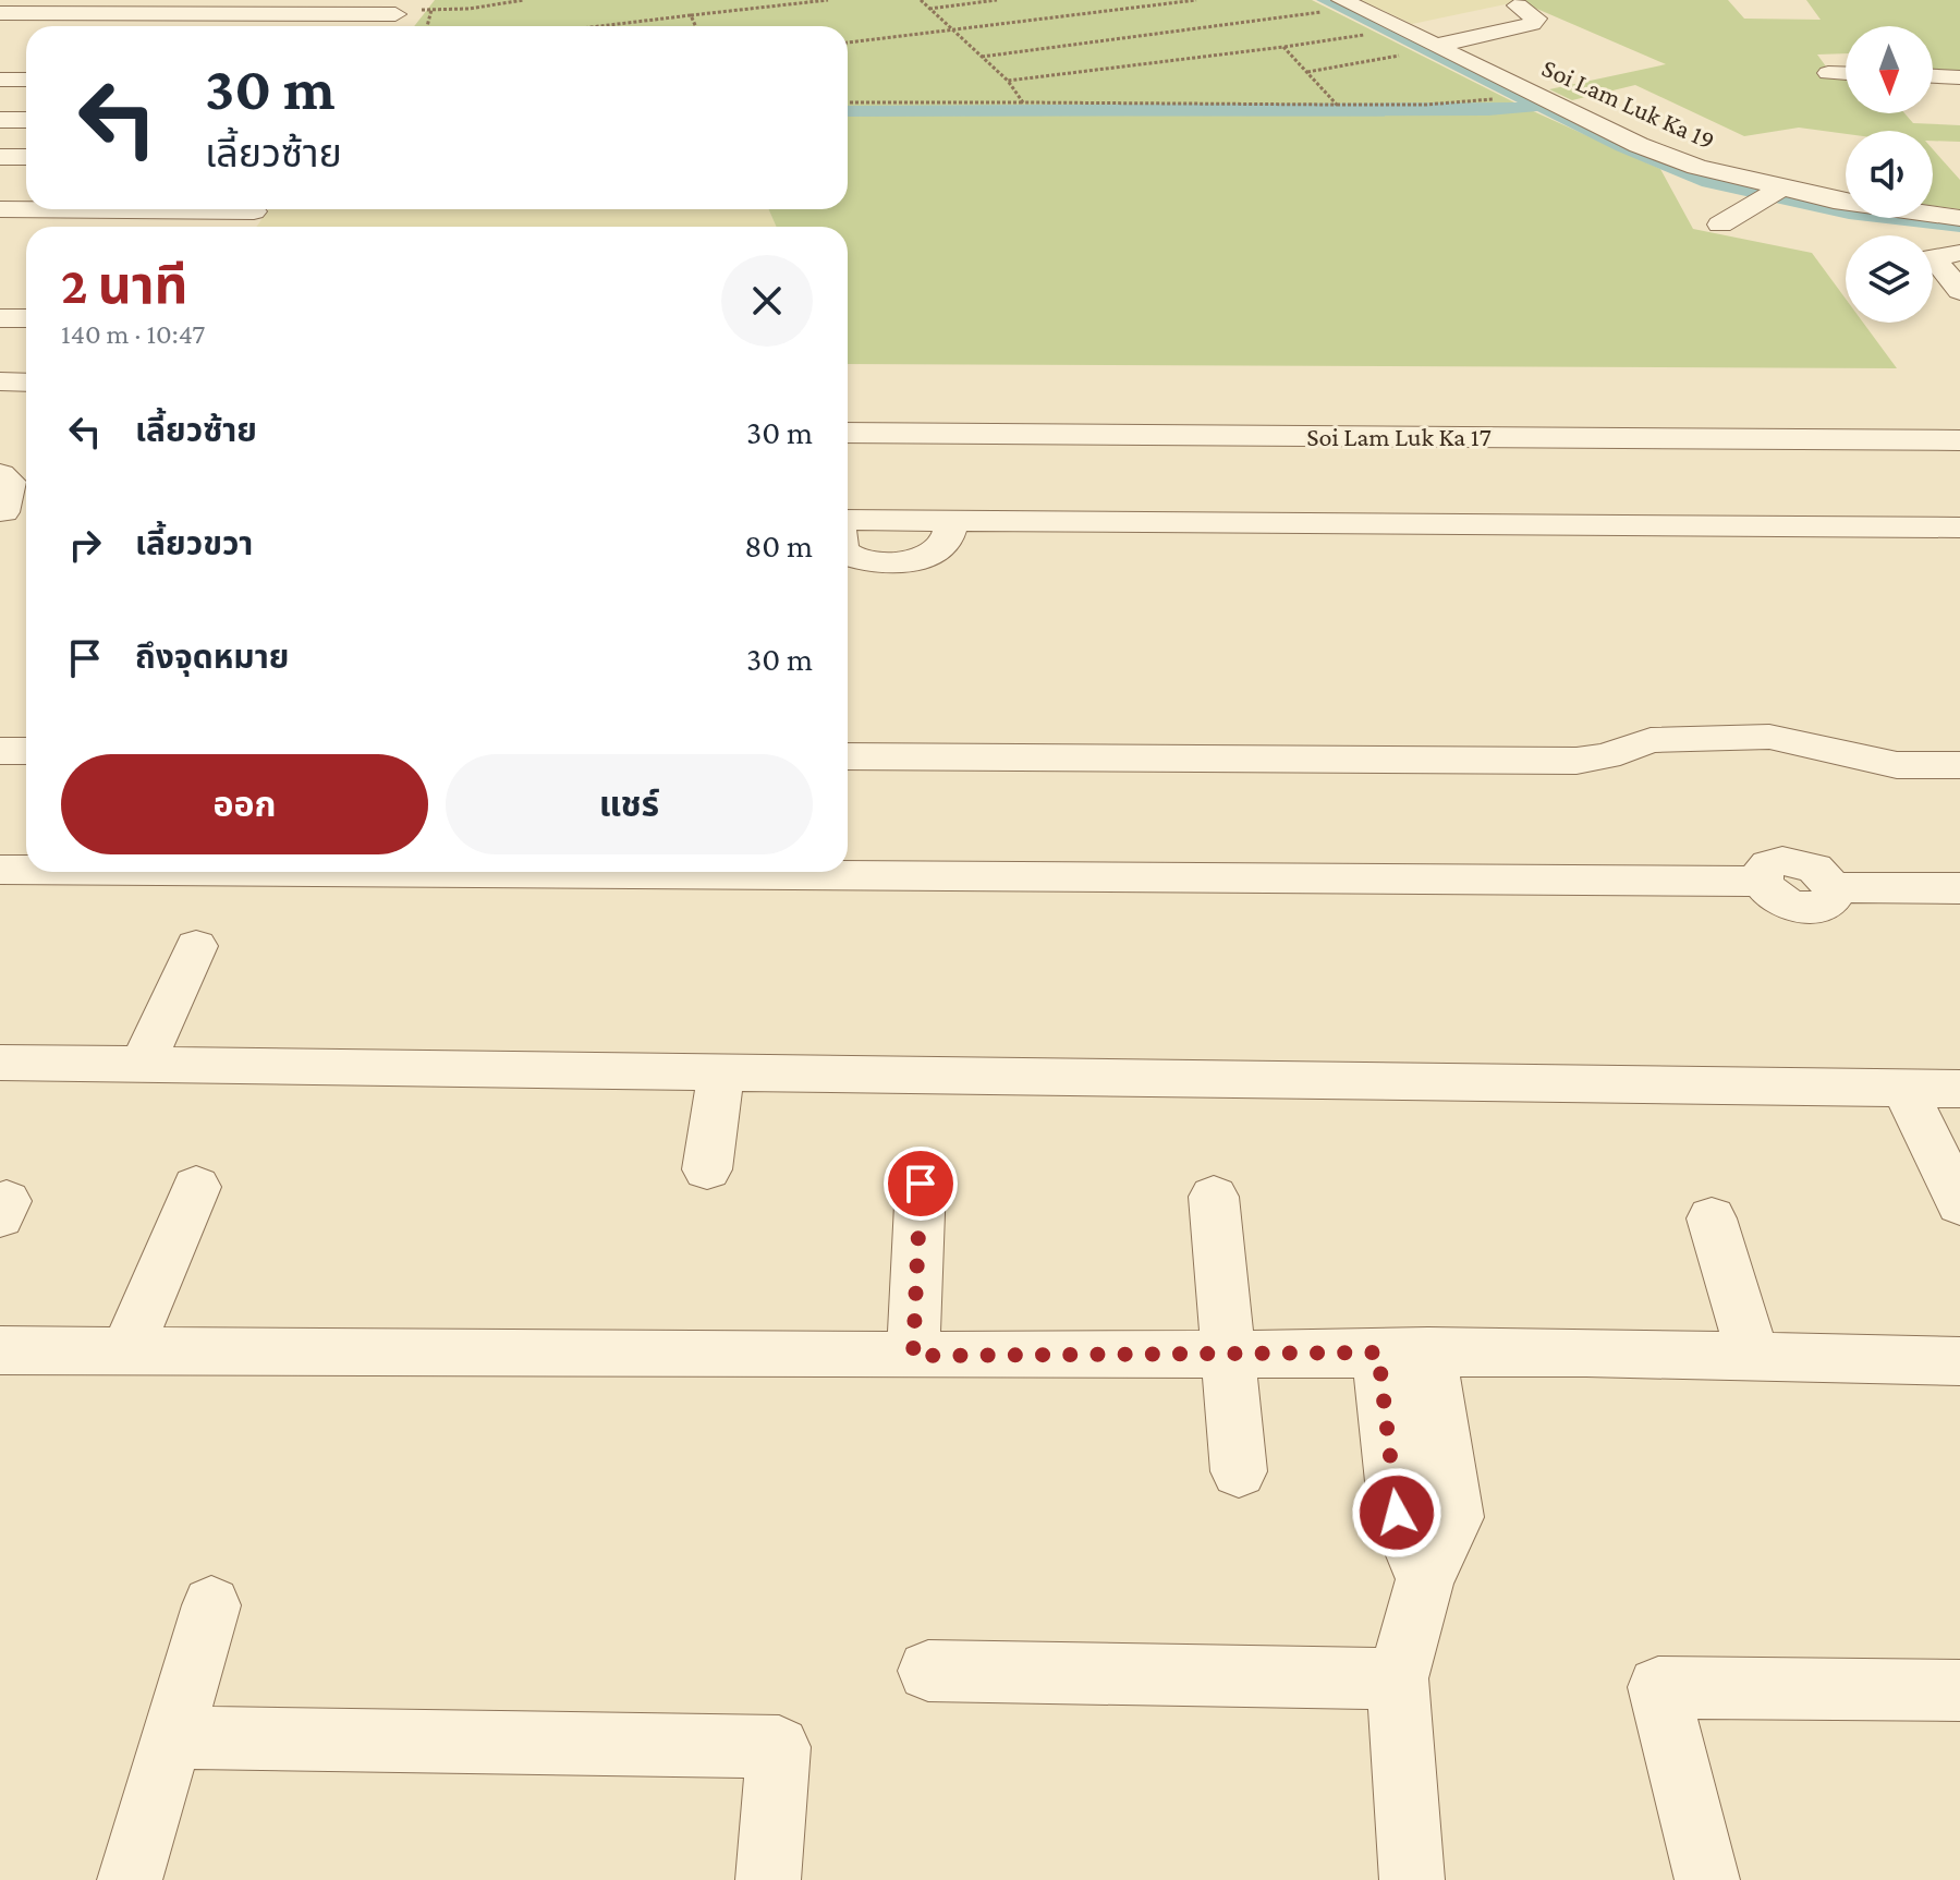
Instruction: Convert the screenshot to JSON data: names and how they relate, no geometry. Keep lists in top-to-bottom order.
{
  "streets": {
    "street": ["Soi Lam Luk Ka 19", "Soi Lam Luk Ka 17"]
  },
  "north": "bottom",
  "page": {
    "turn": ["30 m", "เลี้ยวซ้าย"],
    "heading": ["2 นาที", "140 m · 10:47"],
    "list": [
      {
        "name": "เลี้ยวซ้าย",
        "value": "30 m"
      },
      {
        "name": "เลี้ยวขวา",
        "value": "80 m"
      },
      {
        "name": "ถึงจุดหมาย",
        "value": "30 m"
      }
    ],
    "buttons": ["ออก", "แชร์"]
  }
}
